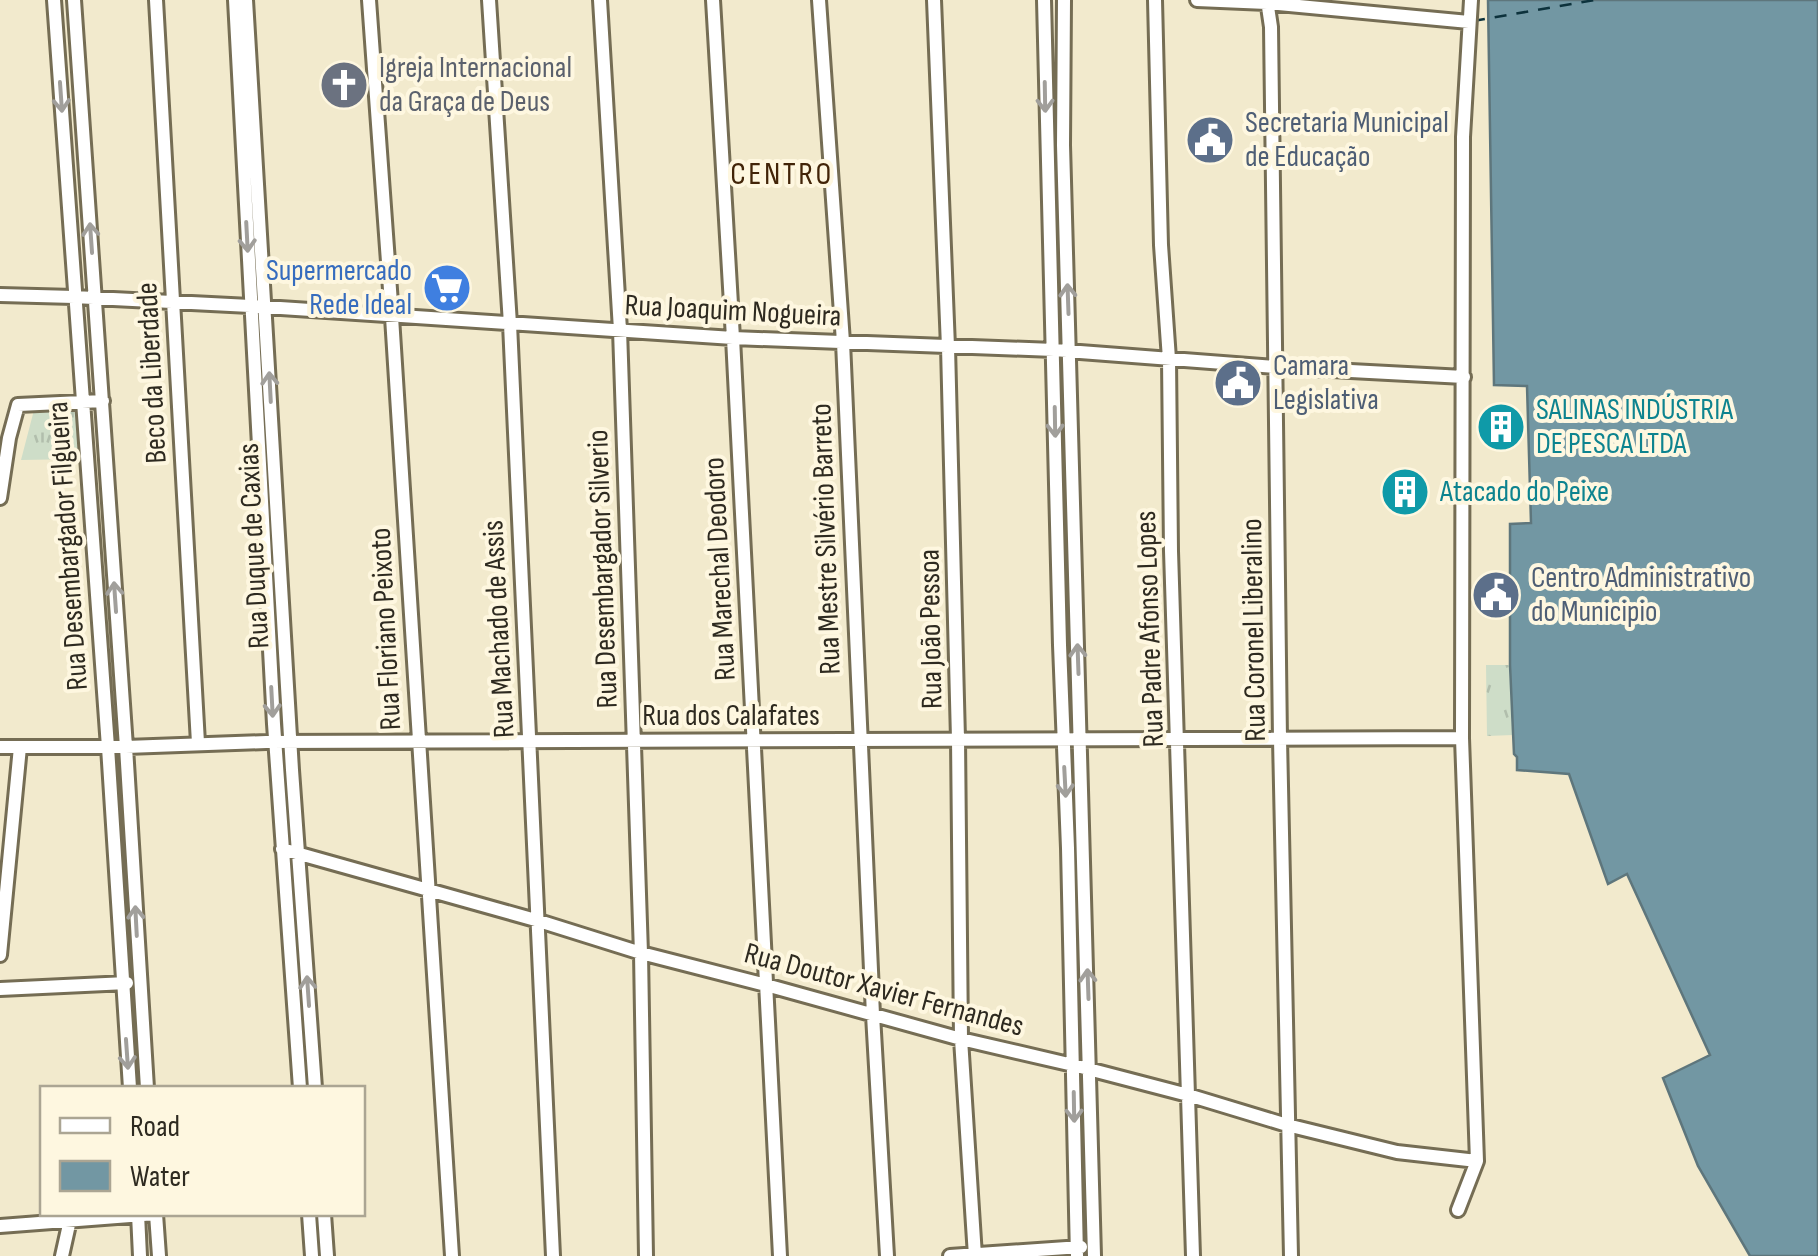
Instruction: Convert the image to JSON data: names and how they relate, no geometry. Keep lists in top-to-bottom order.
{
  "streets": {
    "street": [
      "Rua Joaquim Nogueira",
      "Beco da Liberdade",
      "Rua Mestre Silvério Barreto",
      "Rua Desembargador Filgueira",
      "Rua Duque de Caxias",
      "Rua Desembargador Silverio",
      "Rua Marechal Deodoro",
      "Rua Floriano Peixoto",
      "Rua Machado de Assis",
      "Rua João Pessoa",
      "Rua Padre Afonso Lopes",
      "Rua Coronel Liberalino",
      "Rua dos Calafates",
      "Rua Doutor Xavier Fernandes"
    ]
  },
  "crossings": [
    ["Rua Joaquim Nogueira", "Beco da Liberdade"],
    ["Rua Joaquim Nogueira", "Rua Mestre Silvério Barreto"],
    ["Rua Joaquim Nogueira", "Rua Desembargador Filgueira"],
    ["Rua Joaquim Nogueira", "Rua Duque de Caxias"],
    ["Rua Joaquim Nogueira", "Rua Desembargador Silverio"],
    ["Rua Joaquim Nogueira", "Rua Marechal Deodoro"],
    ["Rua Joaquim Nogueira", "Rua Floriano Peixoto"],
    ["Rua Joaquim Nogueira", "Rua Machado de Assis"],
    ["Rua Joaquim Nogueira", "Rua João Pessoa"],
    ["Rua Joaquim Nogueira", "Rua Padre Afonso Lopes"],
    ["Rua Joaquim Nogueira", "Rua Coronel Liberalino"],
    ["Beco da Liberdade", "Rua dos Calafates"],
    ["Rua Mestre Silvério Barreto", "Rua dos Calafates"],
    ["Rua Mestre Silvério Barreto", "Rua Doutor Xavier Fernandes"],
    ["Rua Desembargador Filgueira", "Rua dos Calafates"],
    ["Rua Duque de Caxias", "Rua dos Calafates"],
    ["Rua Duque de Caxias", "Rua Doutor Xavier Fernandes"],
    ["Rua Desembargador Silverio", "Rua dos Calafates"],
    ["Rua Desembargador Silverio", "Rua Doutor Xavier Fernandes"],
    ["Rua Marechal Deodoro", "Rua dos Calafates"],
    ["Rua Marechal Deodoro", "Rua Doutor Xavier Fernandes"],
    ["Rua Floriano Peixoto", "Rua dos Calafates"],
    ["Rua Floriano Peixoto", "Rua Doutor Xavier Fernandes"],
    ["Rua Machado de Assis", "Rua dos Calafates"],
    ["Rua Machado de Assis", "Rua Doutor Xavier Fernandes"],
    ["Rua João Pessoa", "Rua dos Calafates"],
    ["Rua João Pessoa", "Rua Doutor Xavier Fernandes"],
    ["Rua Padre Afonso Lopes", "Rua dos Calafates"],
    ["Rua Padre Afonso Lopes", "Rua Doutor Xavier Fernandes"],
    ["Rua Coronel Liberalino", "Rua dos Calafates"],
    ["Rua Coronel Liberalino", "Rua Doutor Xavier Fernandes"]
  ],
  "districts": ["CENTRO"],
  "places": {
    "church": ["Igreja Internacional da Graça de Deus"],
    "public building": ["Secretaria Municipal de Educação", "Camara Legislativa", "Centro Administrativo do Municipio"],
    "supermarket": ["Supermercado Rede Ideal"],
    "building": ["SALINAS INDÚSTRIA DE PESCA LTDA", "Atacado do Peixe"]
  },
  "legend": ["Road", "Water"]
}
